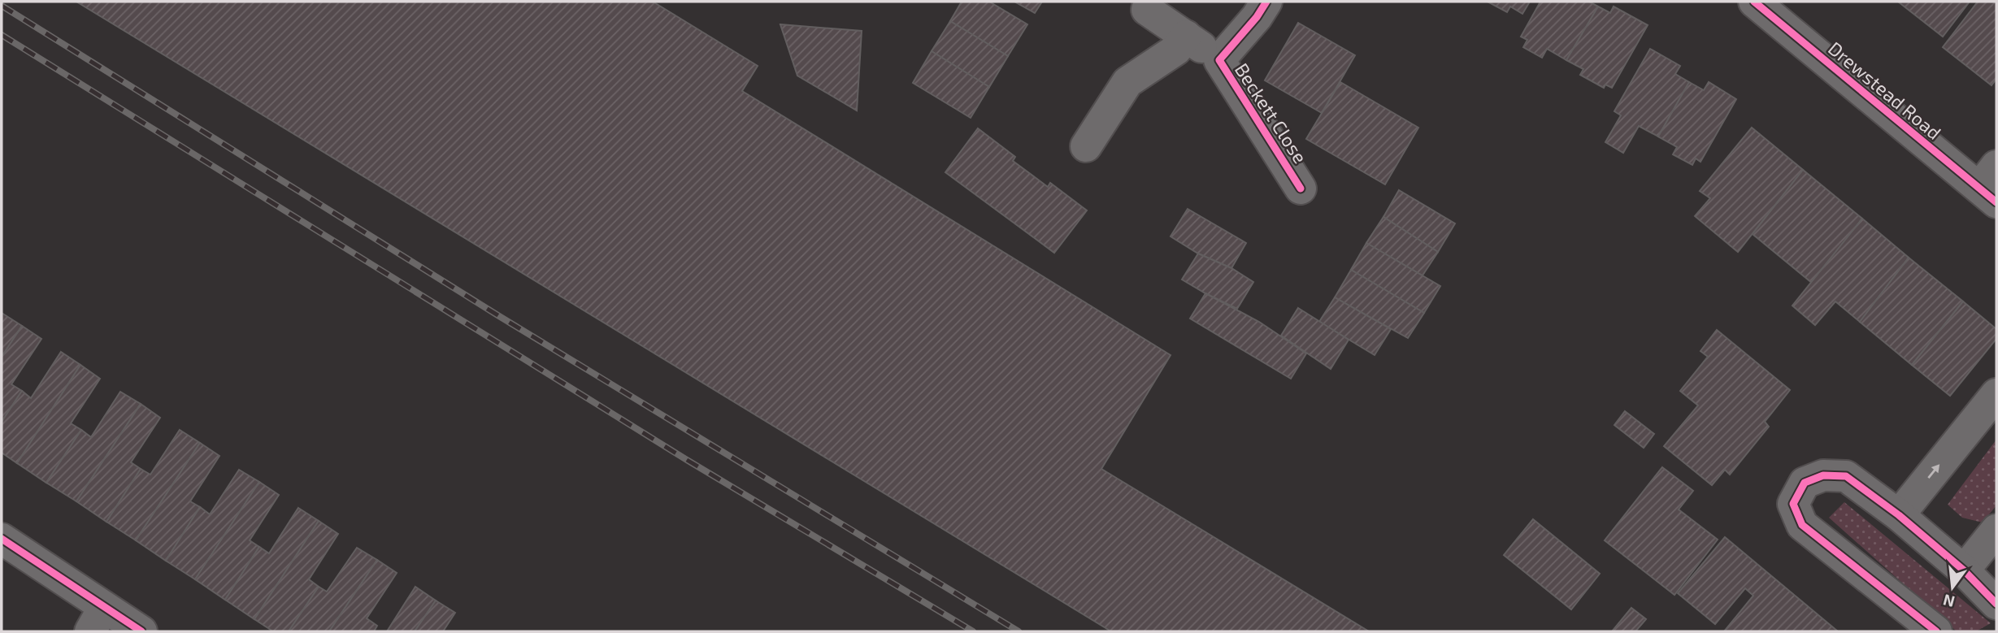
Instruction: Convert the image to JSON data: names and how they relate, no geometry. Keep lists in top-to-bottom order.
{
  "streets": {
    "street": ["Drewstead Road", "Beckett Close"]
  },
  "north": "bottom"
}
